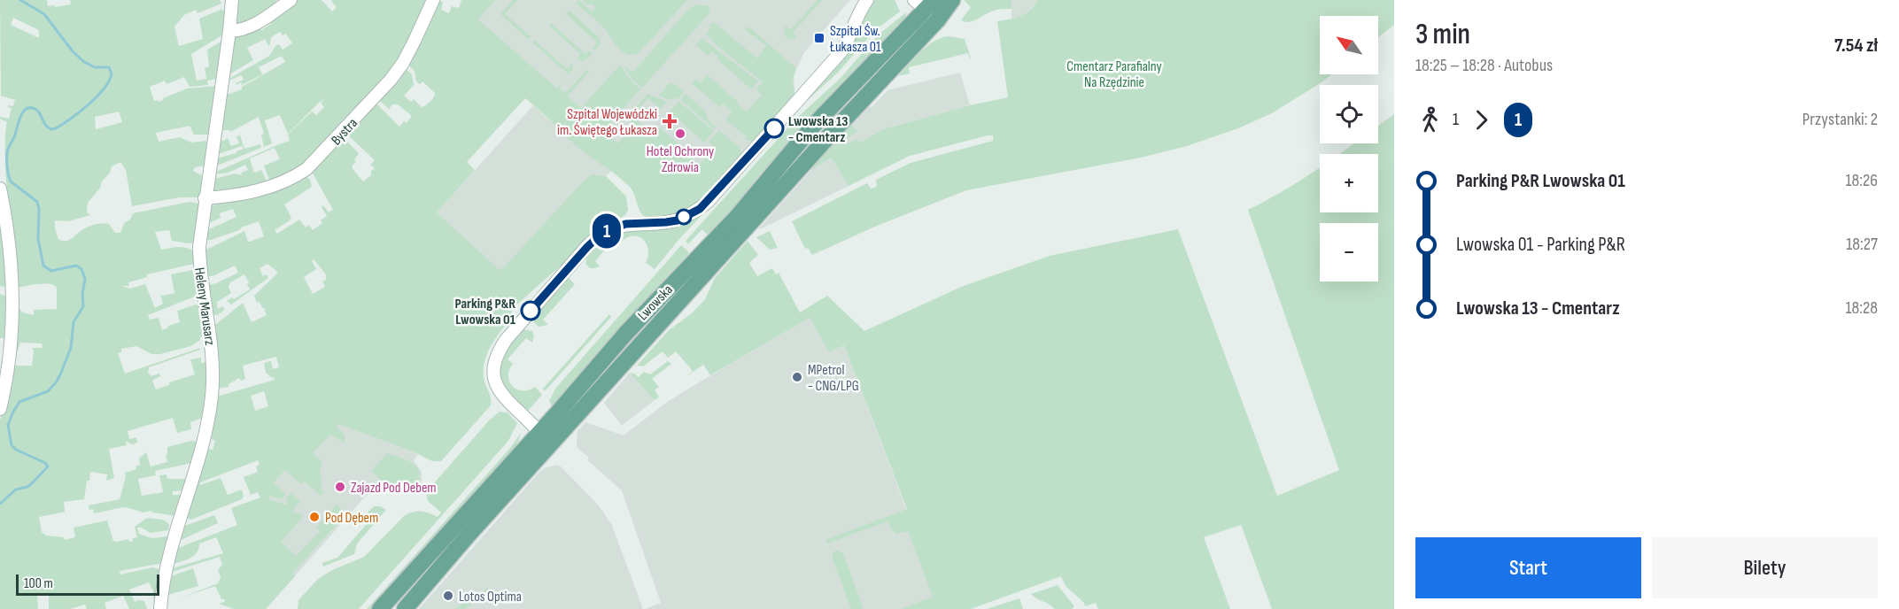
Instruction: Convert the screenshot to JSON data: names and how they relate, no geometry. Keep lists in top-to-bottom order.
{
  "streets": {
    "main road": ["Lwowska"],
    "street": ["Bystra", "Heleny Marusarz"]
  },
  "crossings": [
    ["Bystra", "Heleny Marusarz"]
  ],
  "parks": ["Cmentarz Parafialny Na Rzędzinie"],
  "places": {
    "transit": ["Szpital Św. Łukasza 01"],
    "health": ["Szpital Wojewódzki im. Świętego Łukasza"],
    "other": [
      "Lwowska 13 - Cmentarz",
      "Hotel Ochrony Zdrowia",
      "Parking P&R Lwowska 01",
      "MPetrol - CNG/LPG",
      "Zajazd Pod Debem",
      "Pod Dębem",
      "Lotos Optima"
    ]
  },
  "lines": ["bus line 1"],
  "scale_bar": "100 m",
  "north": "top left",
  "page": {
    "on_map": "1",
    "heading": ["3 min", "18:25 – 18:28 · Autobus", "7.54 zł"],
    "map_buttons": ["+", "−"],
    "legs": ["1", "1", "Przystanki: 2"],
    "list": [
      {
        "name": "Parking P&R Lwowska 01",
        "value": "18:26"
      },
      {
        "name": "Lwowska 01 - Parking P&R",
        "value": "18:27"
      },
      {
        "name": "Lwowska 13 - Cmentarz",
        "value": "18:28"
      }
    ],
    "buttons": ["Start", "Bilety"],
    "scale": "100 m"
  }
}
